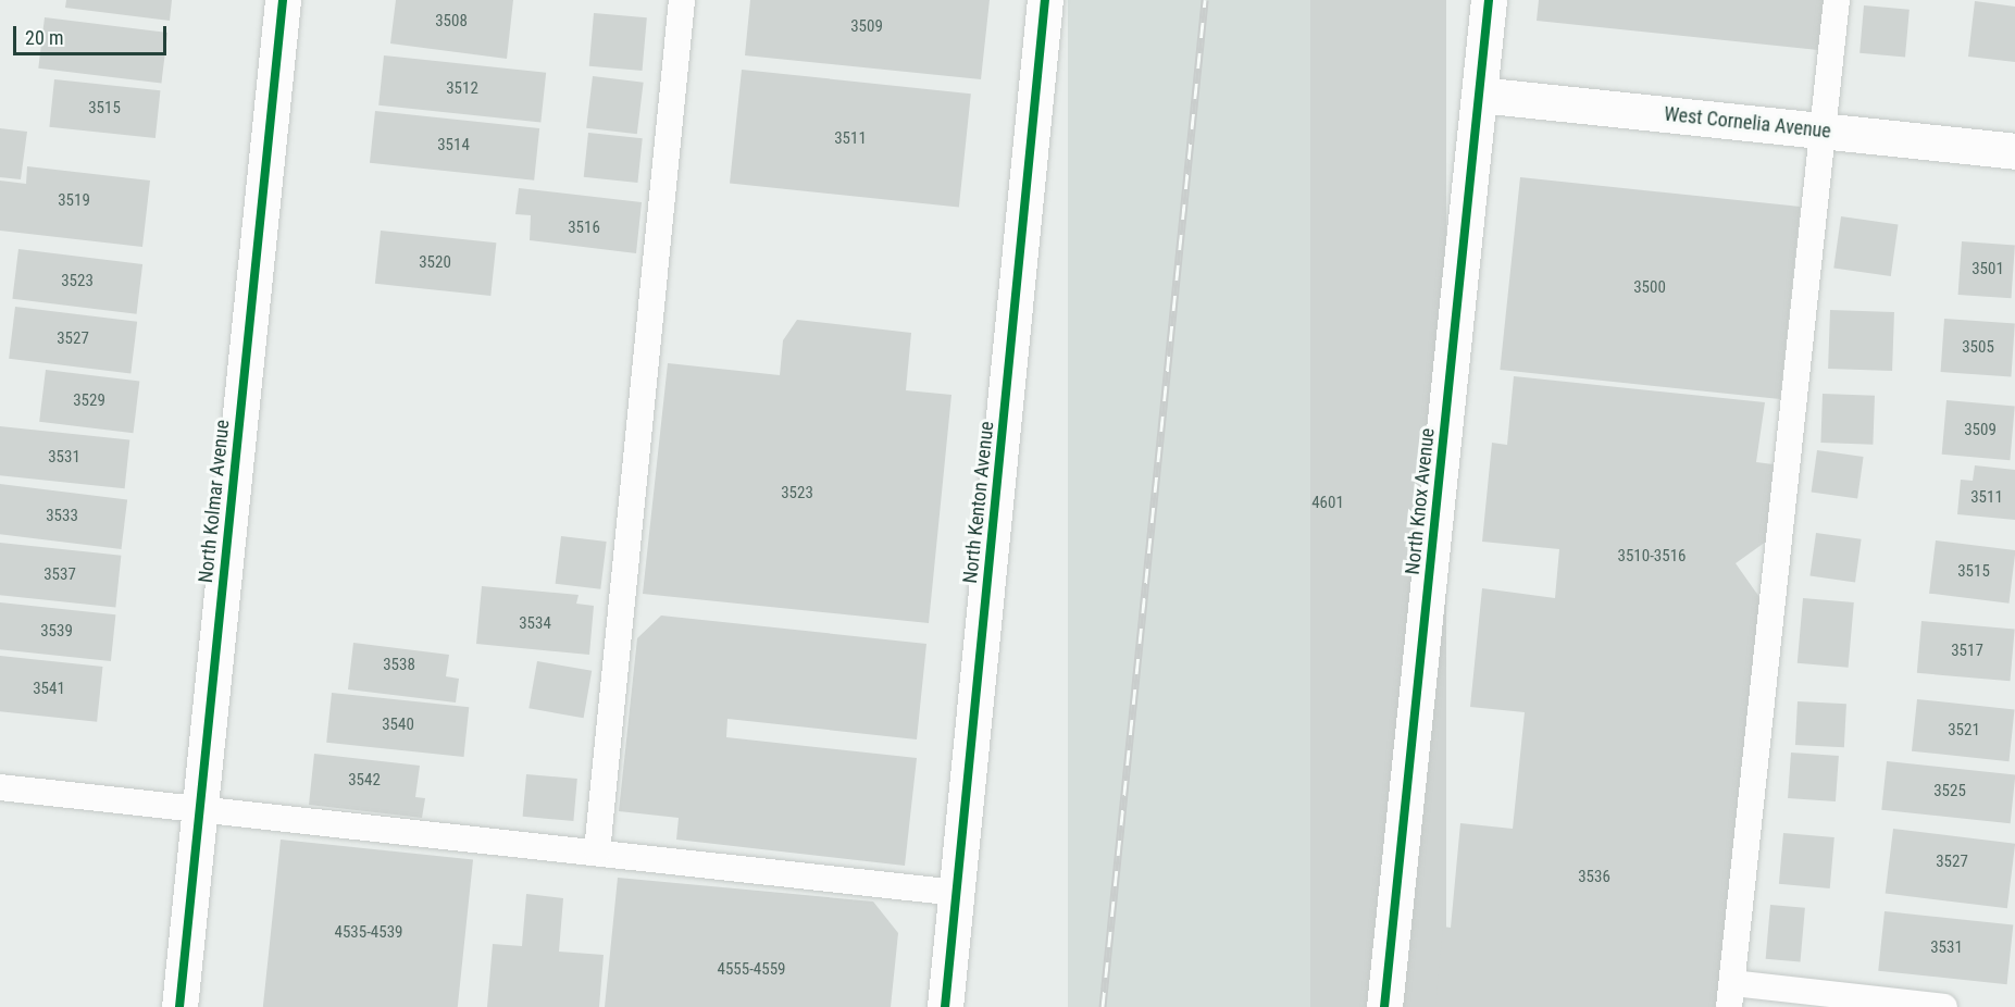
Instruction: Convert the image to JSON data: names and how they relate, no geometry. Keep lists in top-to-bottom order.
{
  "streets": {
    "street": [
      "West Cornelia Avenue",
      "North Kolmar Avenue",
      "North Knox Avenue",
      "North Kenton Avenue"
    ]
  },
  "crossings": [
    ["West Cornelia Avenue", "North Knox Avenue"]
  ],
  "house_numbers": [
    "3508",
    "3509",
    "3512",
    "3515",
    "3511",
    "3514",
    "3519",
    "3516",
    "3520",
    "3501",
    "3523",
    "3500",
    "3527",
    "3505",
    "3529",
    "3509",
    "3531",
    "3523",
    "3511",
    "4601",
    "3533",
    "3510-3516",
    "3515",
    "3537",
    "3534",
    "3539",
    "3517",
    "3538",
    "3541",
    "3540",
    "3521",
    "3542",
    "3525",
    "3527",
    "3536",
    "4535-4539",
    "3531",
    "4555-4559"
  ],
  "scale_bar": "20 m"
}
